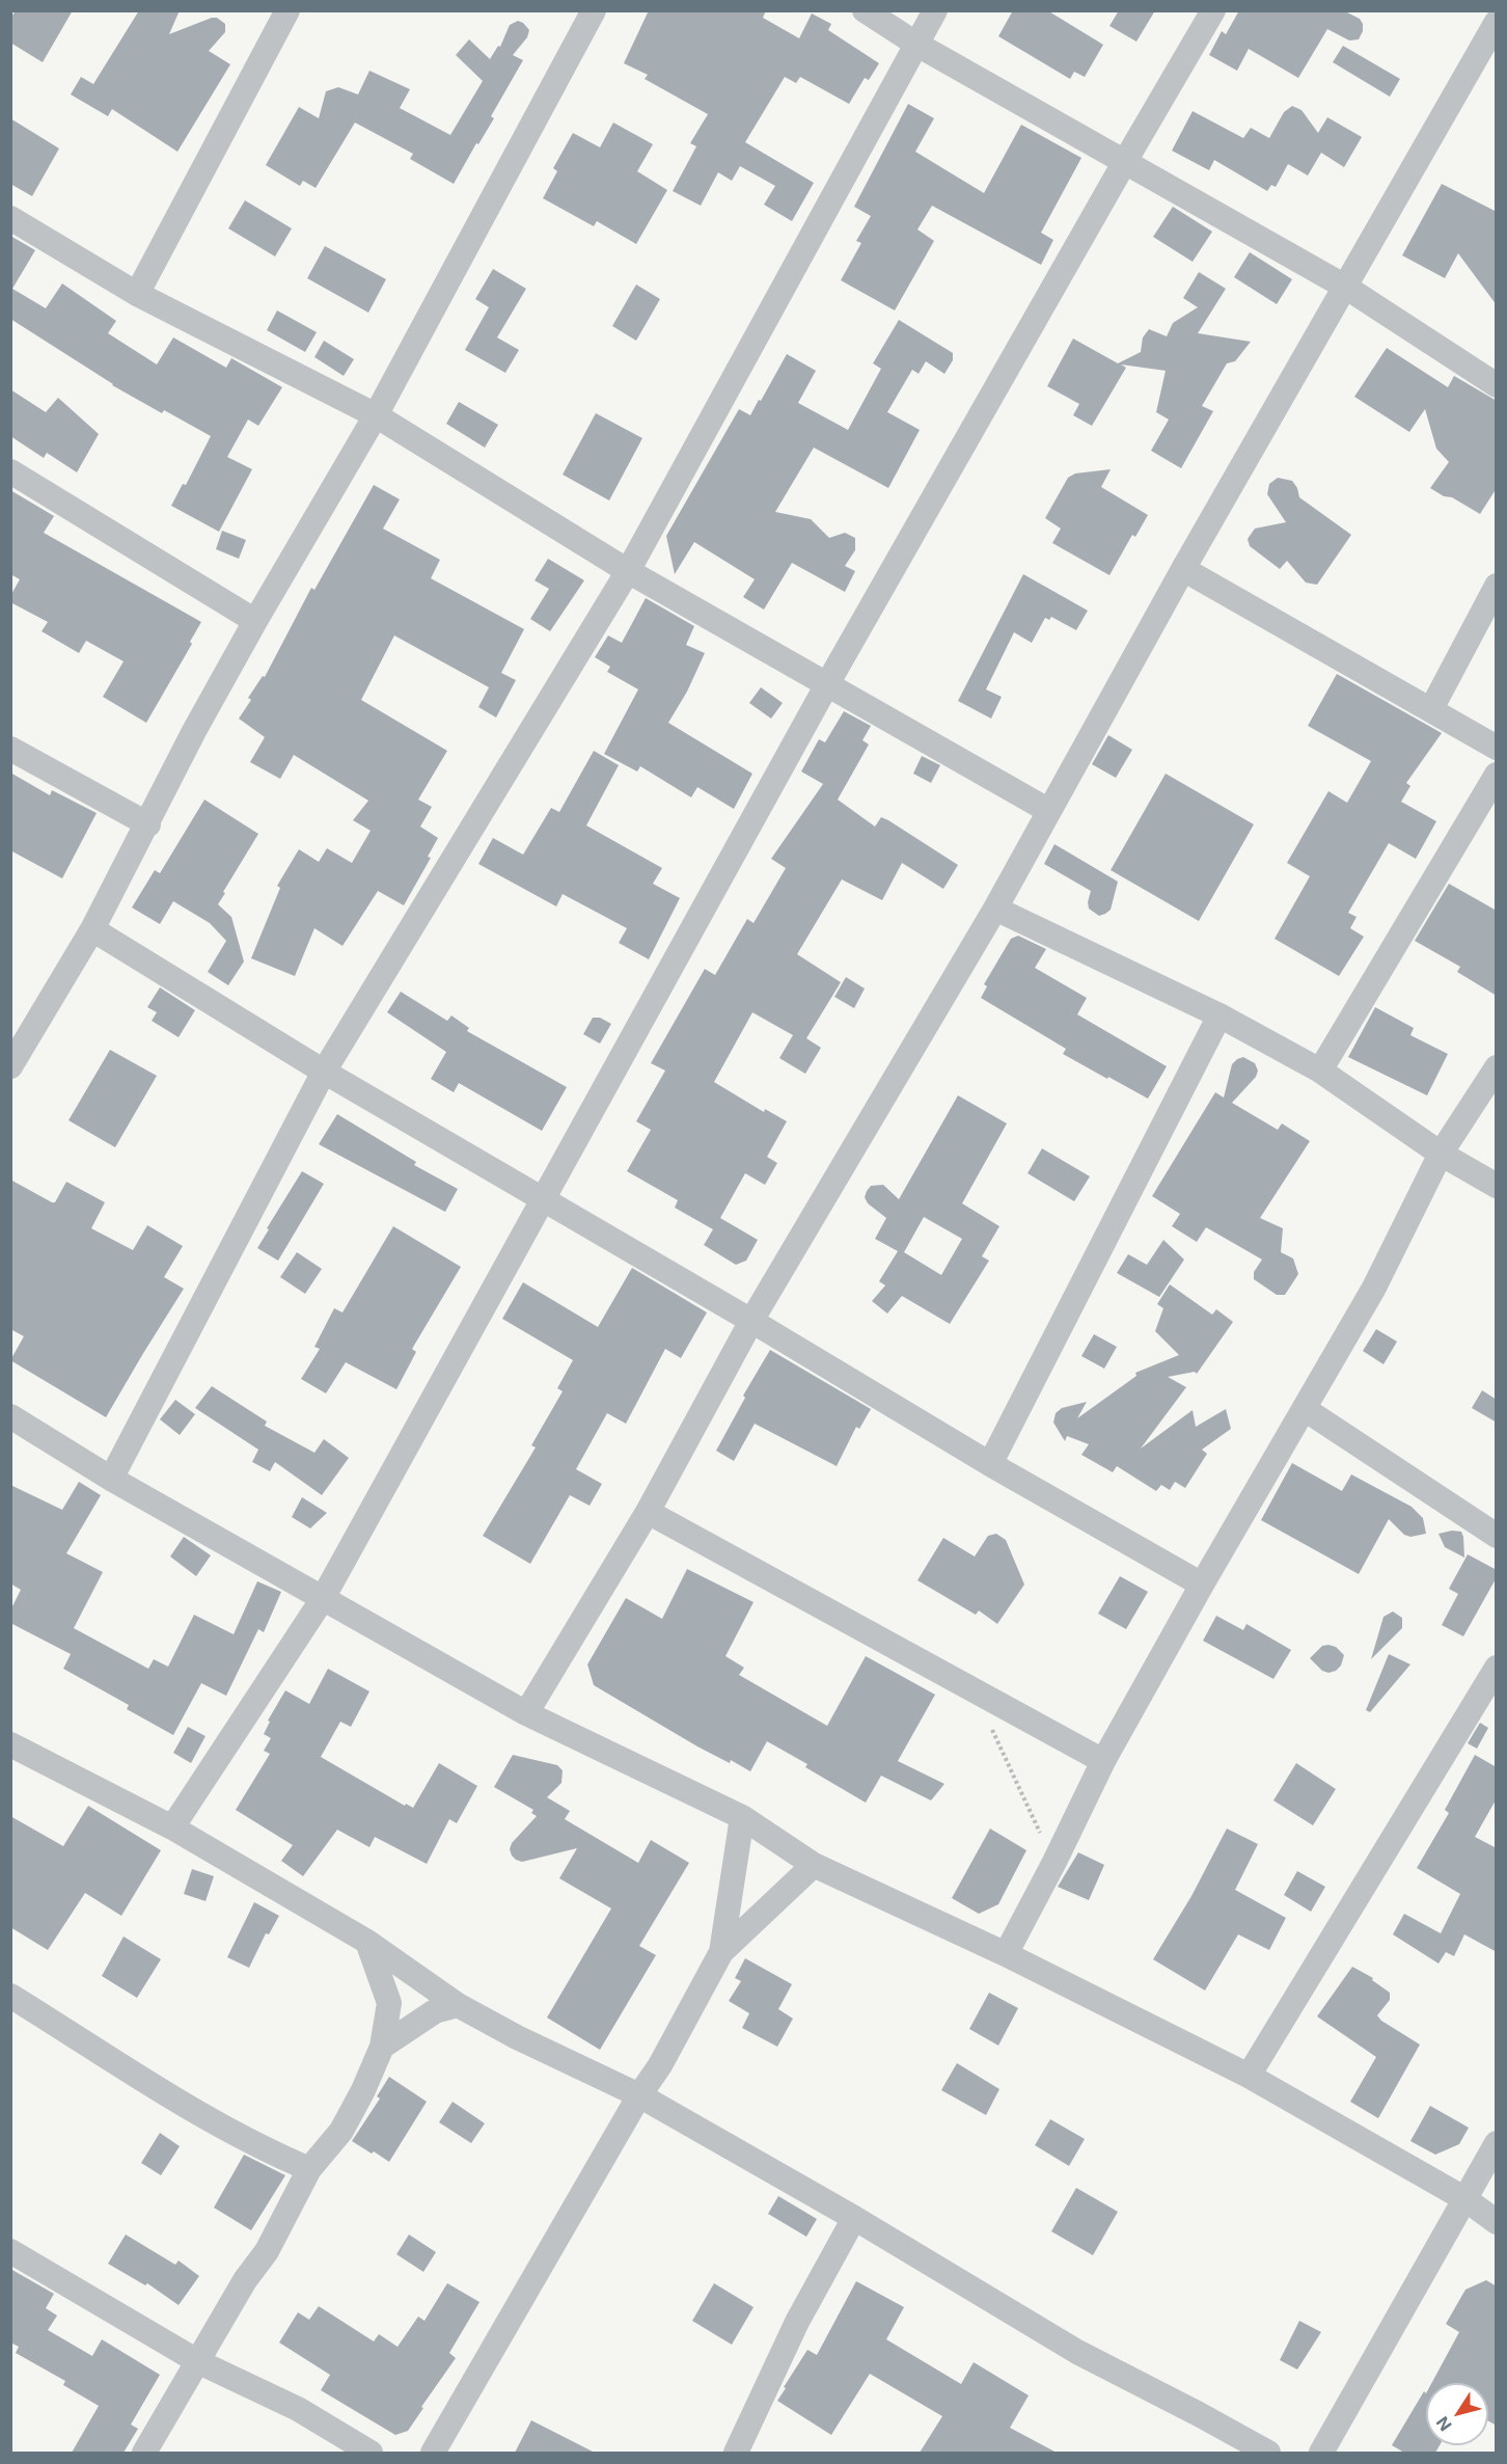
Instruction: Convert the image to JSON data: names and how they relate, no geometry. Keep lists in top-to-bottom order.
{
  "north": "bottom left"
}
